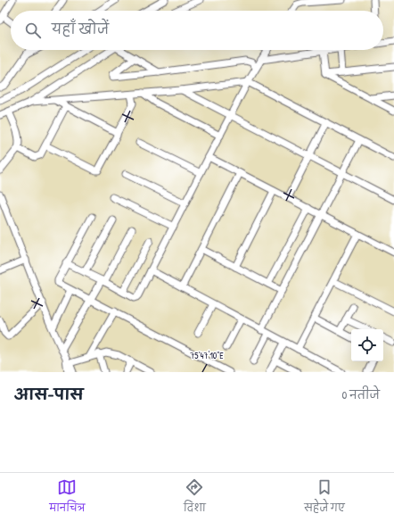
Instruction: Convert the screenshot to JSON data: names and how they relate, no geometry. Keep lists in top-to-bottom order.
{
  "page": {
    "search": "यहाँ खोजें",
    "heading": ["आस-पास", "0 नतीजे"],
    "nav": ["मानचित्र", "दिशा", "सहेजे गए"]
  },
  "coordinates": ["75°47'10\"E"]
}
